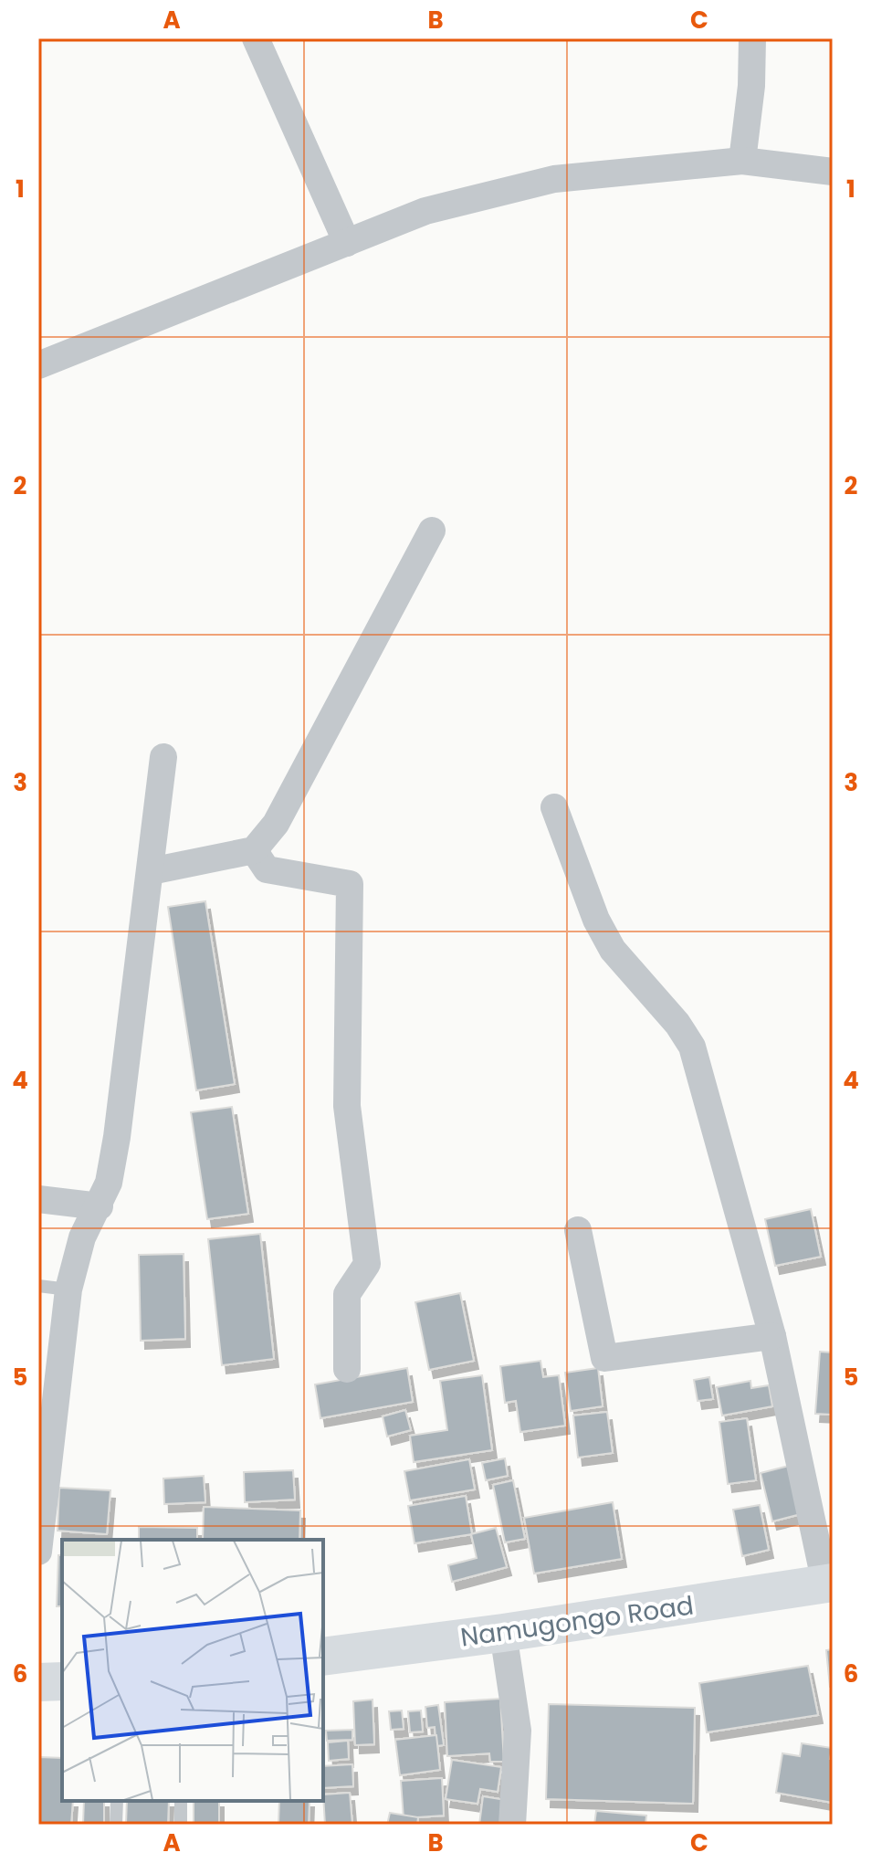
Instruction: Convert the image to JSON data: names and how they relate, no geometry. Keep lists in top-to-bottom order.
{
  "streets": {
    "main road": ["Namugongo Road"]
  },
  "grid": {
    "columns": ["A", "B", "C"],
    "rows": [
      "1",
      "2",
      "3",
      "4",
      "5",
      "6"
    ]
  }
}
